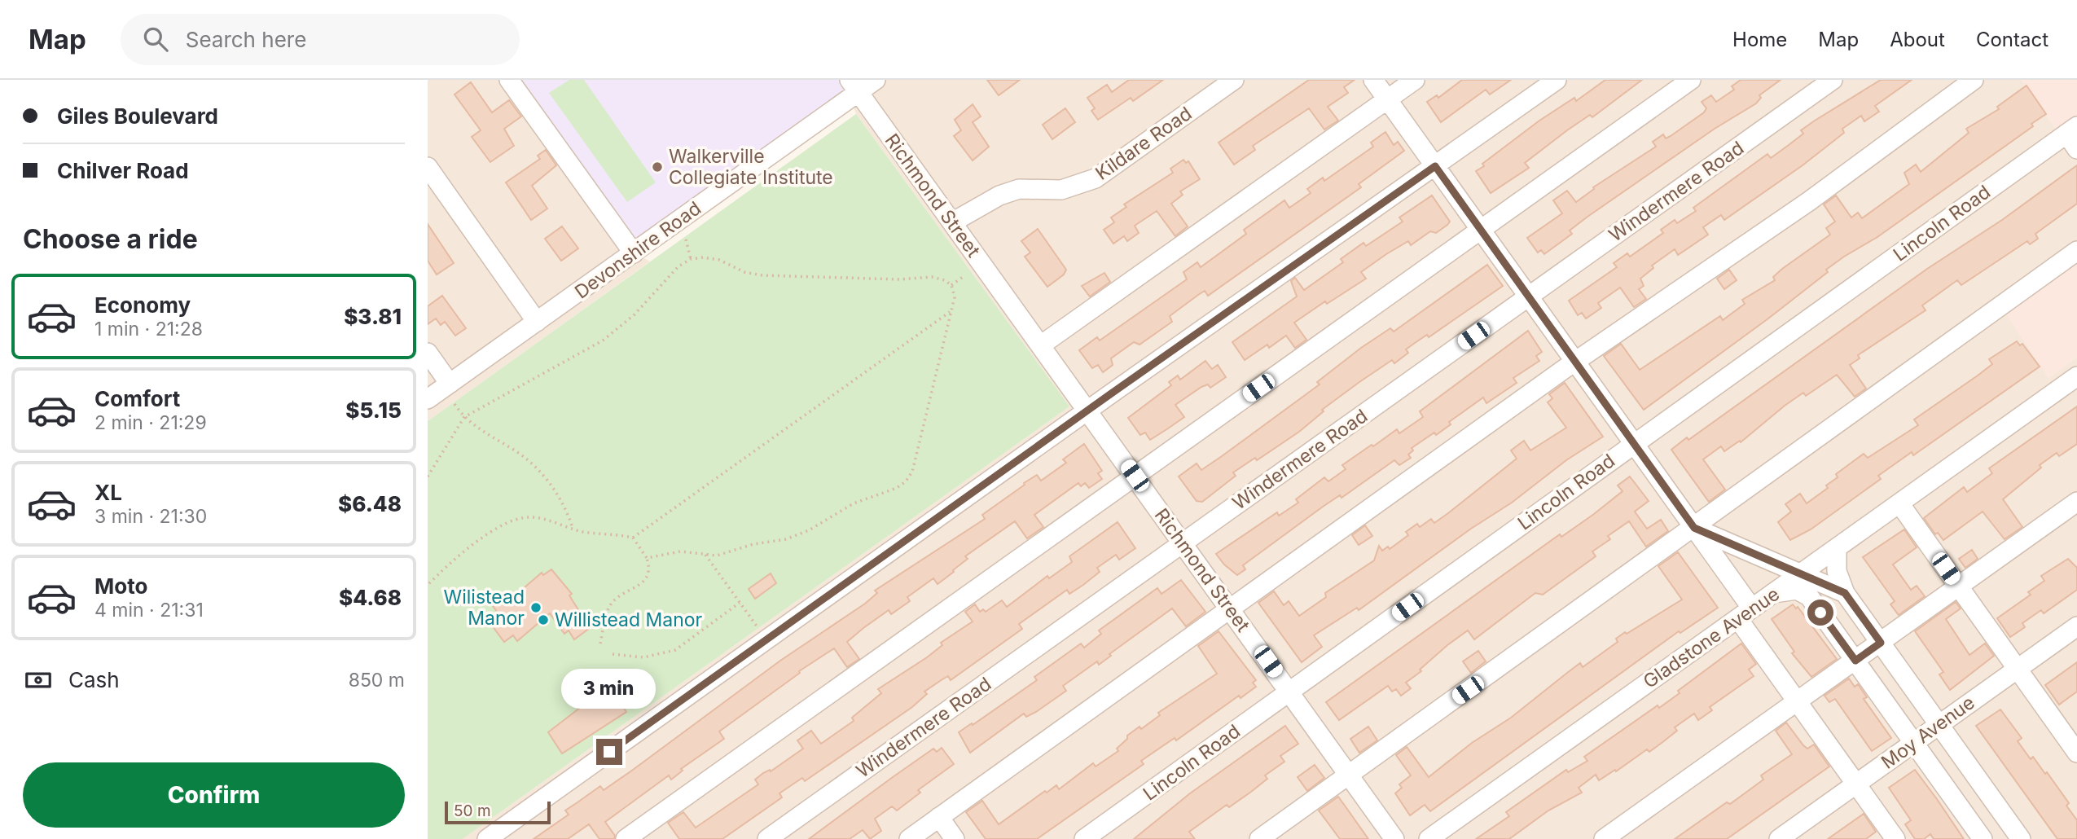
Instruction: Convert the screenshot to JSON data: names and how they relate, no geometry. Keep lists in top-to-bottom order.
{
  "streets": {
    "street": [
      "Kildare Road",
      "Windermere Road",
      "Richmond Street",
      "Lincoln Road",
      "Devonshire Road",
      "Gladstone Avenue",
      "Moy Avenue"
    ]
  },
  "crossings": [
    ["Kildare Road", "Richmond Street"],
    ["Windermere Road", "Richmond Street"],
    ["Richmond Street", "Lincoln Road"],
    ["Richmond Street", "Devonshire Road"]
  ],
  "places": ["Walkerville Collegiate Institute", "Wilistead Manor", "Willistead Manor"],
  "scale_bar": "50 m",
  "page": {
    "header": "Map",
    "search": "Search here",
    "nav": [
      "Home",
      "Map",
      "About",
      "Contact"
    ],
    "banner": ["Giles Boulevard", "Chilver Road"],
    "heading": "Choose a ride",
    "list": [
      {
        "name": "Economy",
        "note": "1 min · 21:28",
        "value": "$3.81"
      },
      {
        "name": "Comfort",
        "note": "2 min · 21:29",
        "value": "$5.15"
      },
      {
        "name": "XL",
        "note": "3 min · 21:30",
        "value": "$6.48"
      },
      {
        "name": "Moto",
        "note": "4 min · 21:31",
        "value": "$4.68"
      }
    ],
    "pay": ["Cash", "850 m"],
    "bubble": "3 min",
    "buttons": "Confirm",
    "scale": "50 m"
  }
}
